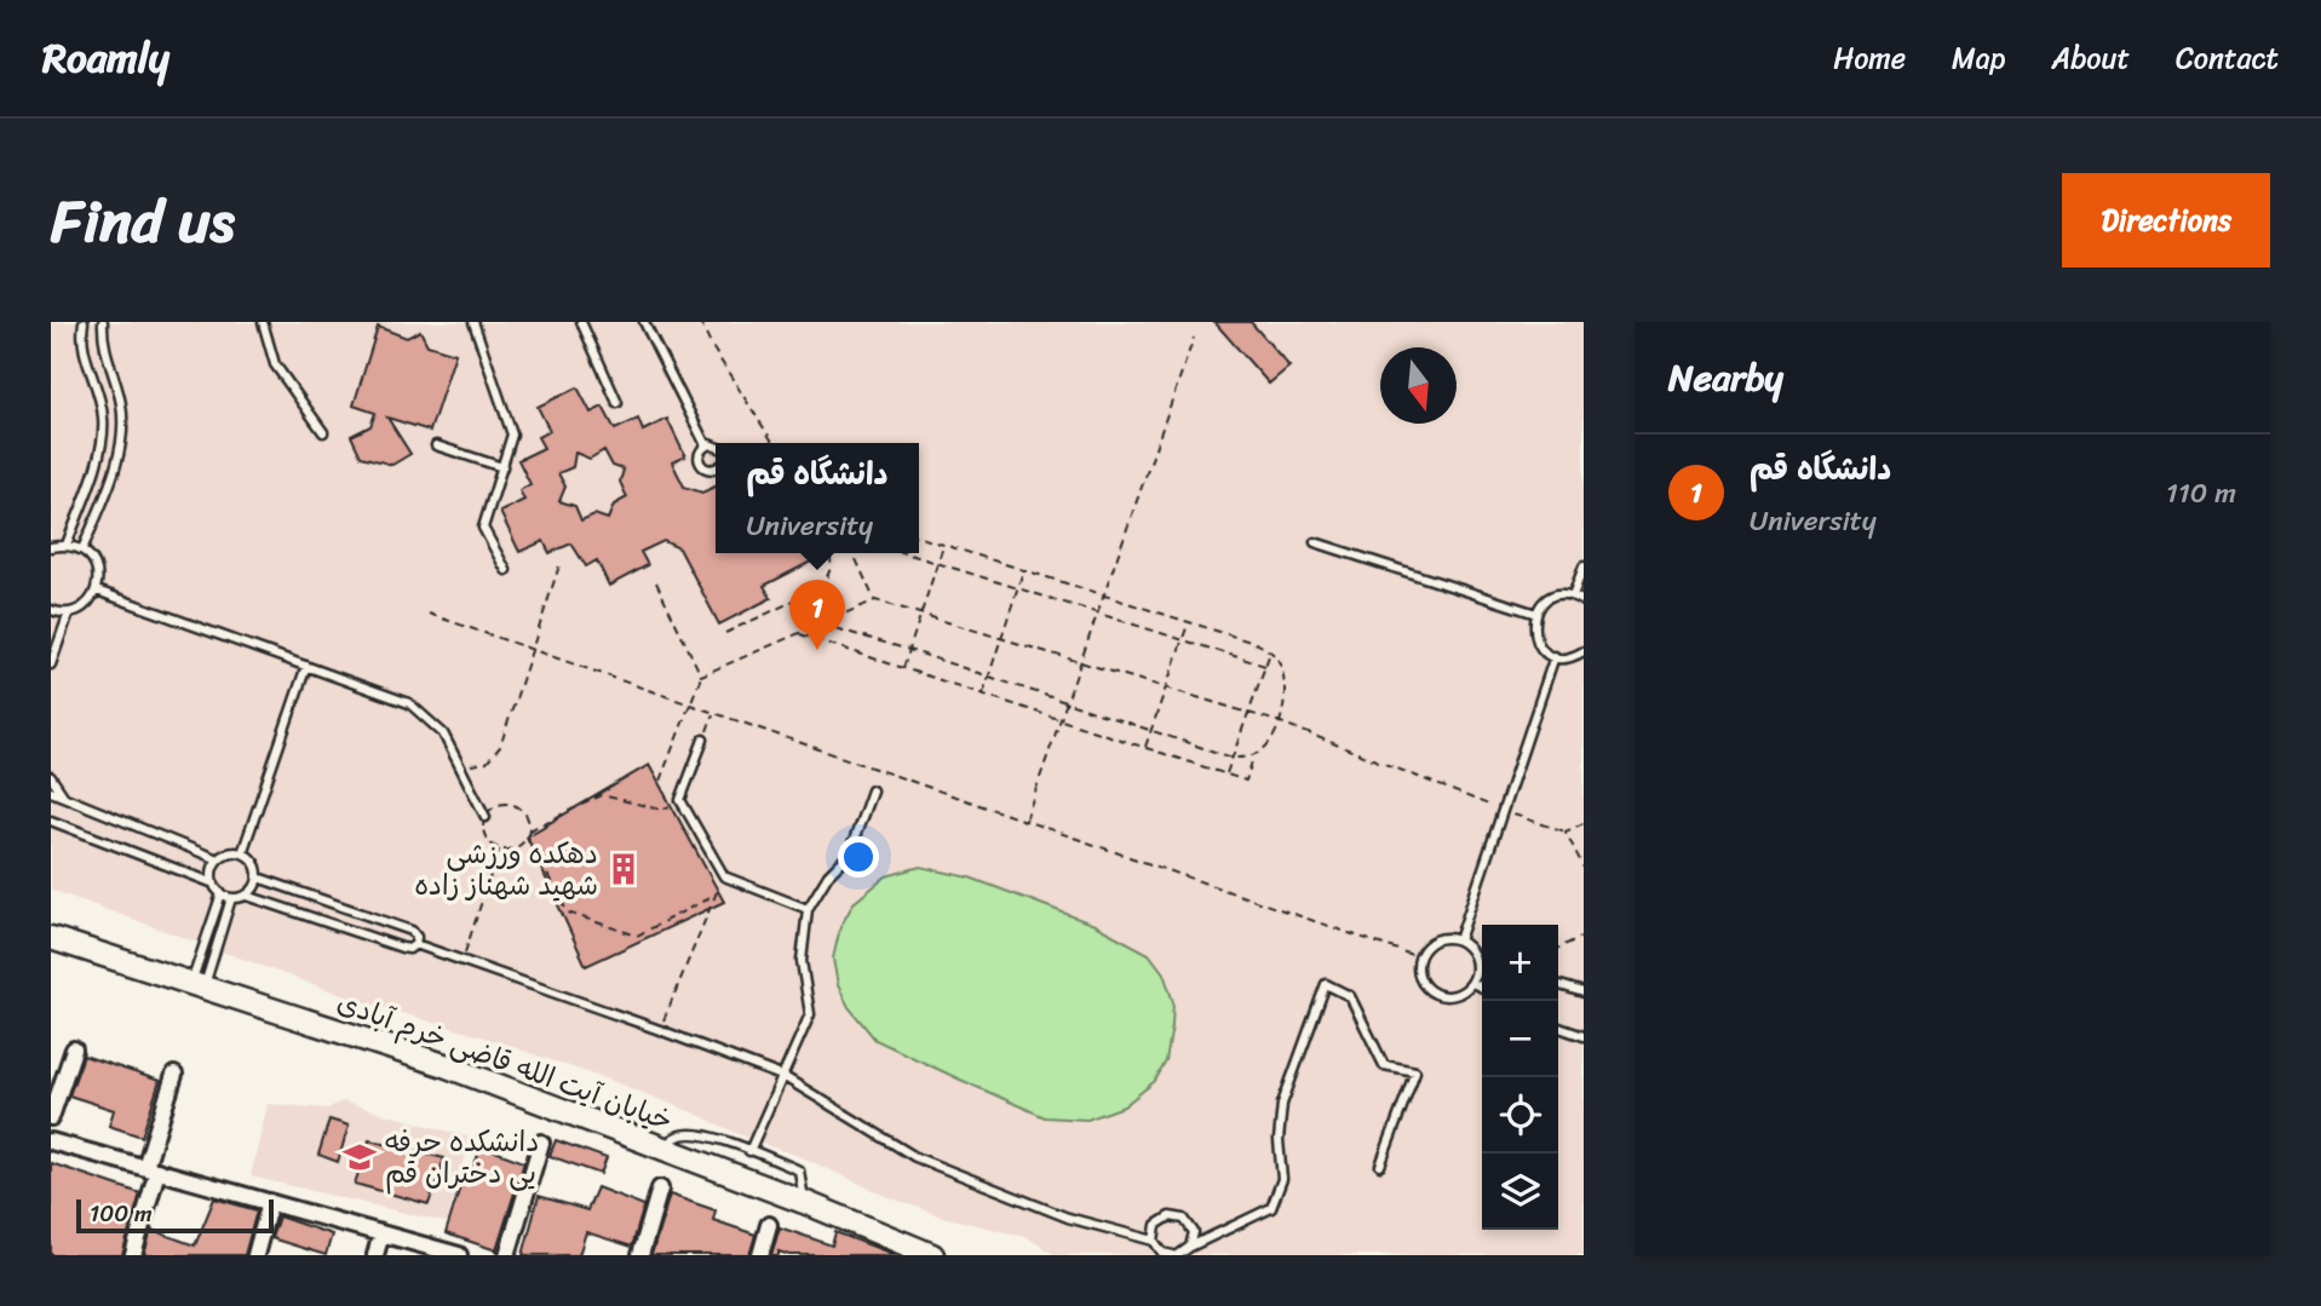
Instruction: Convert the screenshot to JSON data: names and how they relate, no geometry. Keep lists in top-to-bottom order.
{
  "streets": {
    "main road": ["خیابان آیت الله قاضی خرم آبادی"]
  },
  "places": {
    "building": ["دهکده ورزشی شهید شهناز زاده"],
    "school or university": ["دانشکده حرفه یی دختران قم"]
  },
  "scale_bar": "100 m",
  "north": "bottom",
  "page": {
    "header": "Roamly",
    "nav": [
      "Home",
      "Map",
      "About",
      "Contact"
    ],
    "title": "Find us",
    "buttons": "Directions",
    "heading": "Nearby",
    "list": [
      {
        "mark": "1",
        "name": "دانشگاه قم",
        "note": "University",
        "value": "110 m"
      }
    ],
    "popup": ["دانشگاه قم", "University"],
    "pins": "1",
    "map_buttons": ["+", "−"],
    "scale": "100 m"
  }
}
